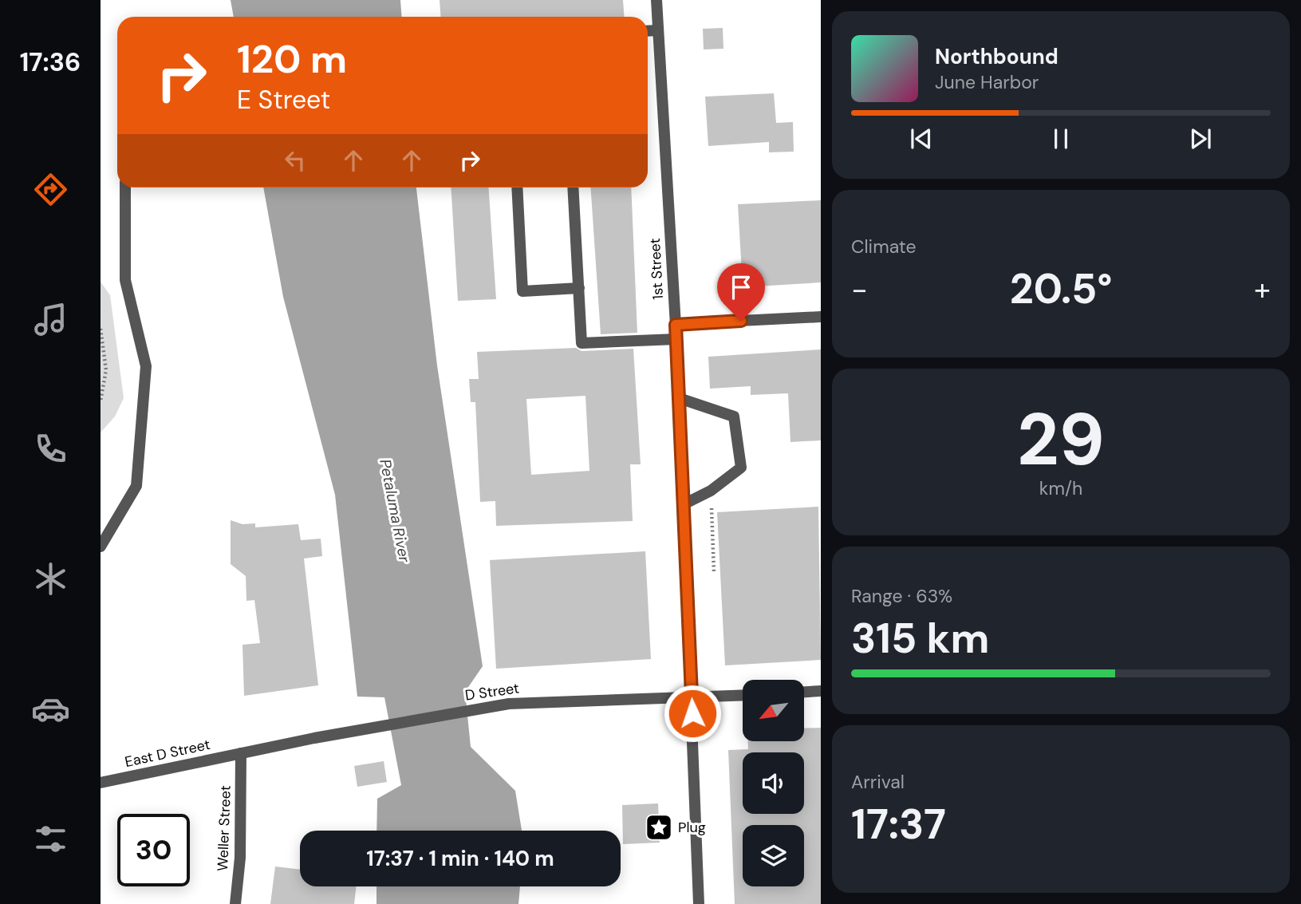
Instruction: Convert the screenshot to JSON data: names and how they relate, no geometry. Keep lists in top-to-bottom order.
{
  "streets": {
    "street": [
      "1st Street",
      "D Street",
      "East D Street",
      "Weller Street"
    ]
  },
  "crossings": [
    ["1st Street", "D Street"],
    ["D Street", "East D Street"],
    ["D Street", "Weller Street"],
    ["East D Street", "Weller Street"]
  ],
  "water": ["Petaluma River"],
  "places": {
    "place": ["Plug"]
  },
  "north": "bottom left",
  "page": {
    "tabs": "17:36",
    "turn": ["120 m", "E Street"],
    "song": ["Northbound", "June Harbor"],
    "tile": [
      "Climate",
      ["29", "km/h"],
      ["Range · 63%", "315 km"],
      ["Arrival", "17:37"]
    ],
    "heat": ["−", "20.5°", "+"],
    "limit": "30",
    "trip": "17:37 · 1 min · 140 m"
  }
}
